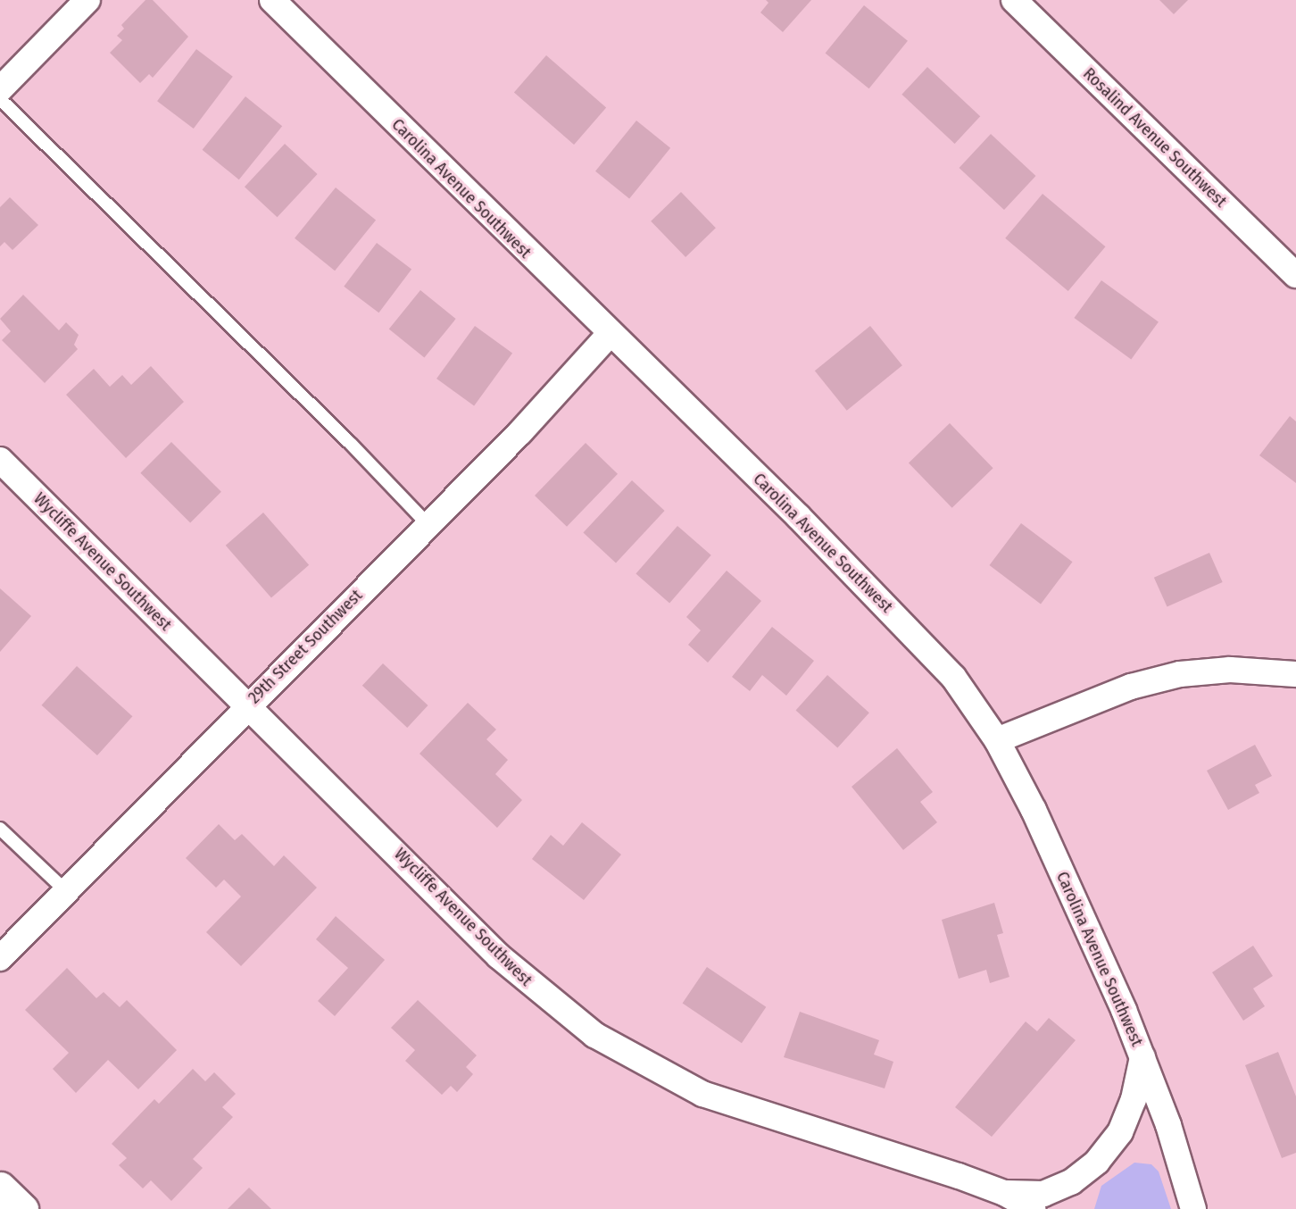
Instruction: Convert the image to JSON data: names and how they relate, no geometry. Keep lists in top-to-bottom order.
{
  "streets": {
    "street": [
      "Rosalind Avenue Southwest",
      "Carolina Avenue Southwest",
      "Wycliffe Avenue Southwest",
      "29th Street Southwest"
    ]
  },
  "crossings": [
    ["Carolina Avenue Southwest", "29th Street Southwest"],
    ["Wycliffe Avenue Southwest", "29th Street Southwest"]
  ]
}
